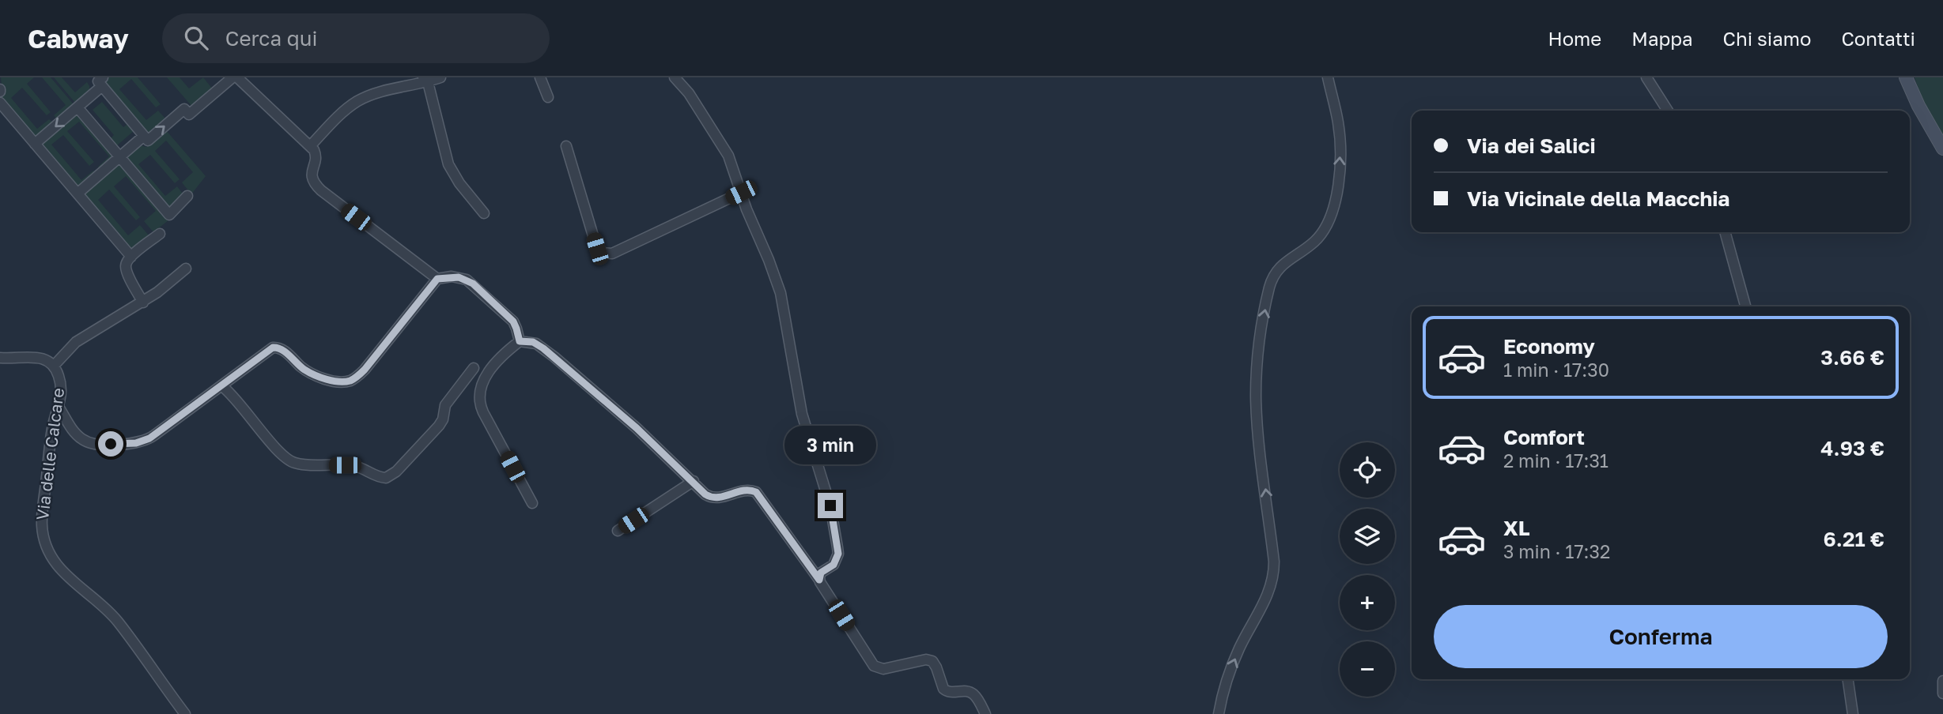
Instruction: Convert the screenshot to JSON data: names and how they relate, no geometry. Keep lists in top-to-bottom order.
{
  "streets": {
    "street": ["Via delle Calcare"]
  },
  "page": {
    "header": "Cabway",
    "search": "Cerca qui",
    "nav": [
      "Home",
      "Mappa",
      "Chi siamo",
      "Contatti"
    ],
    "banner": ["Via dei Salici", "Via Vicinale della Macchia"],
    "list": [
      {
        "name": "Economy",
        "note": "1 min · 17:30",
        "value": "3.66 €"
      },
      {
        "name": "Comfort",
        "note": "2 min · 17:31",
        "value": "4.93 €"
      },
      {
        "name": "XL",
        "note": "3 min · 17:32",
        "value": "6.21 €"
      }
    ],
    "bubble": "3 min",
    "map_buttons": ["+", "−"],
    "buttons": "Conferma"
  }
}
